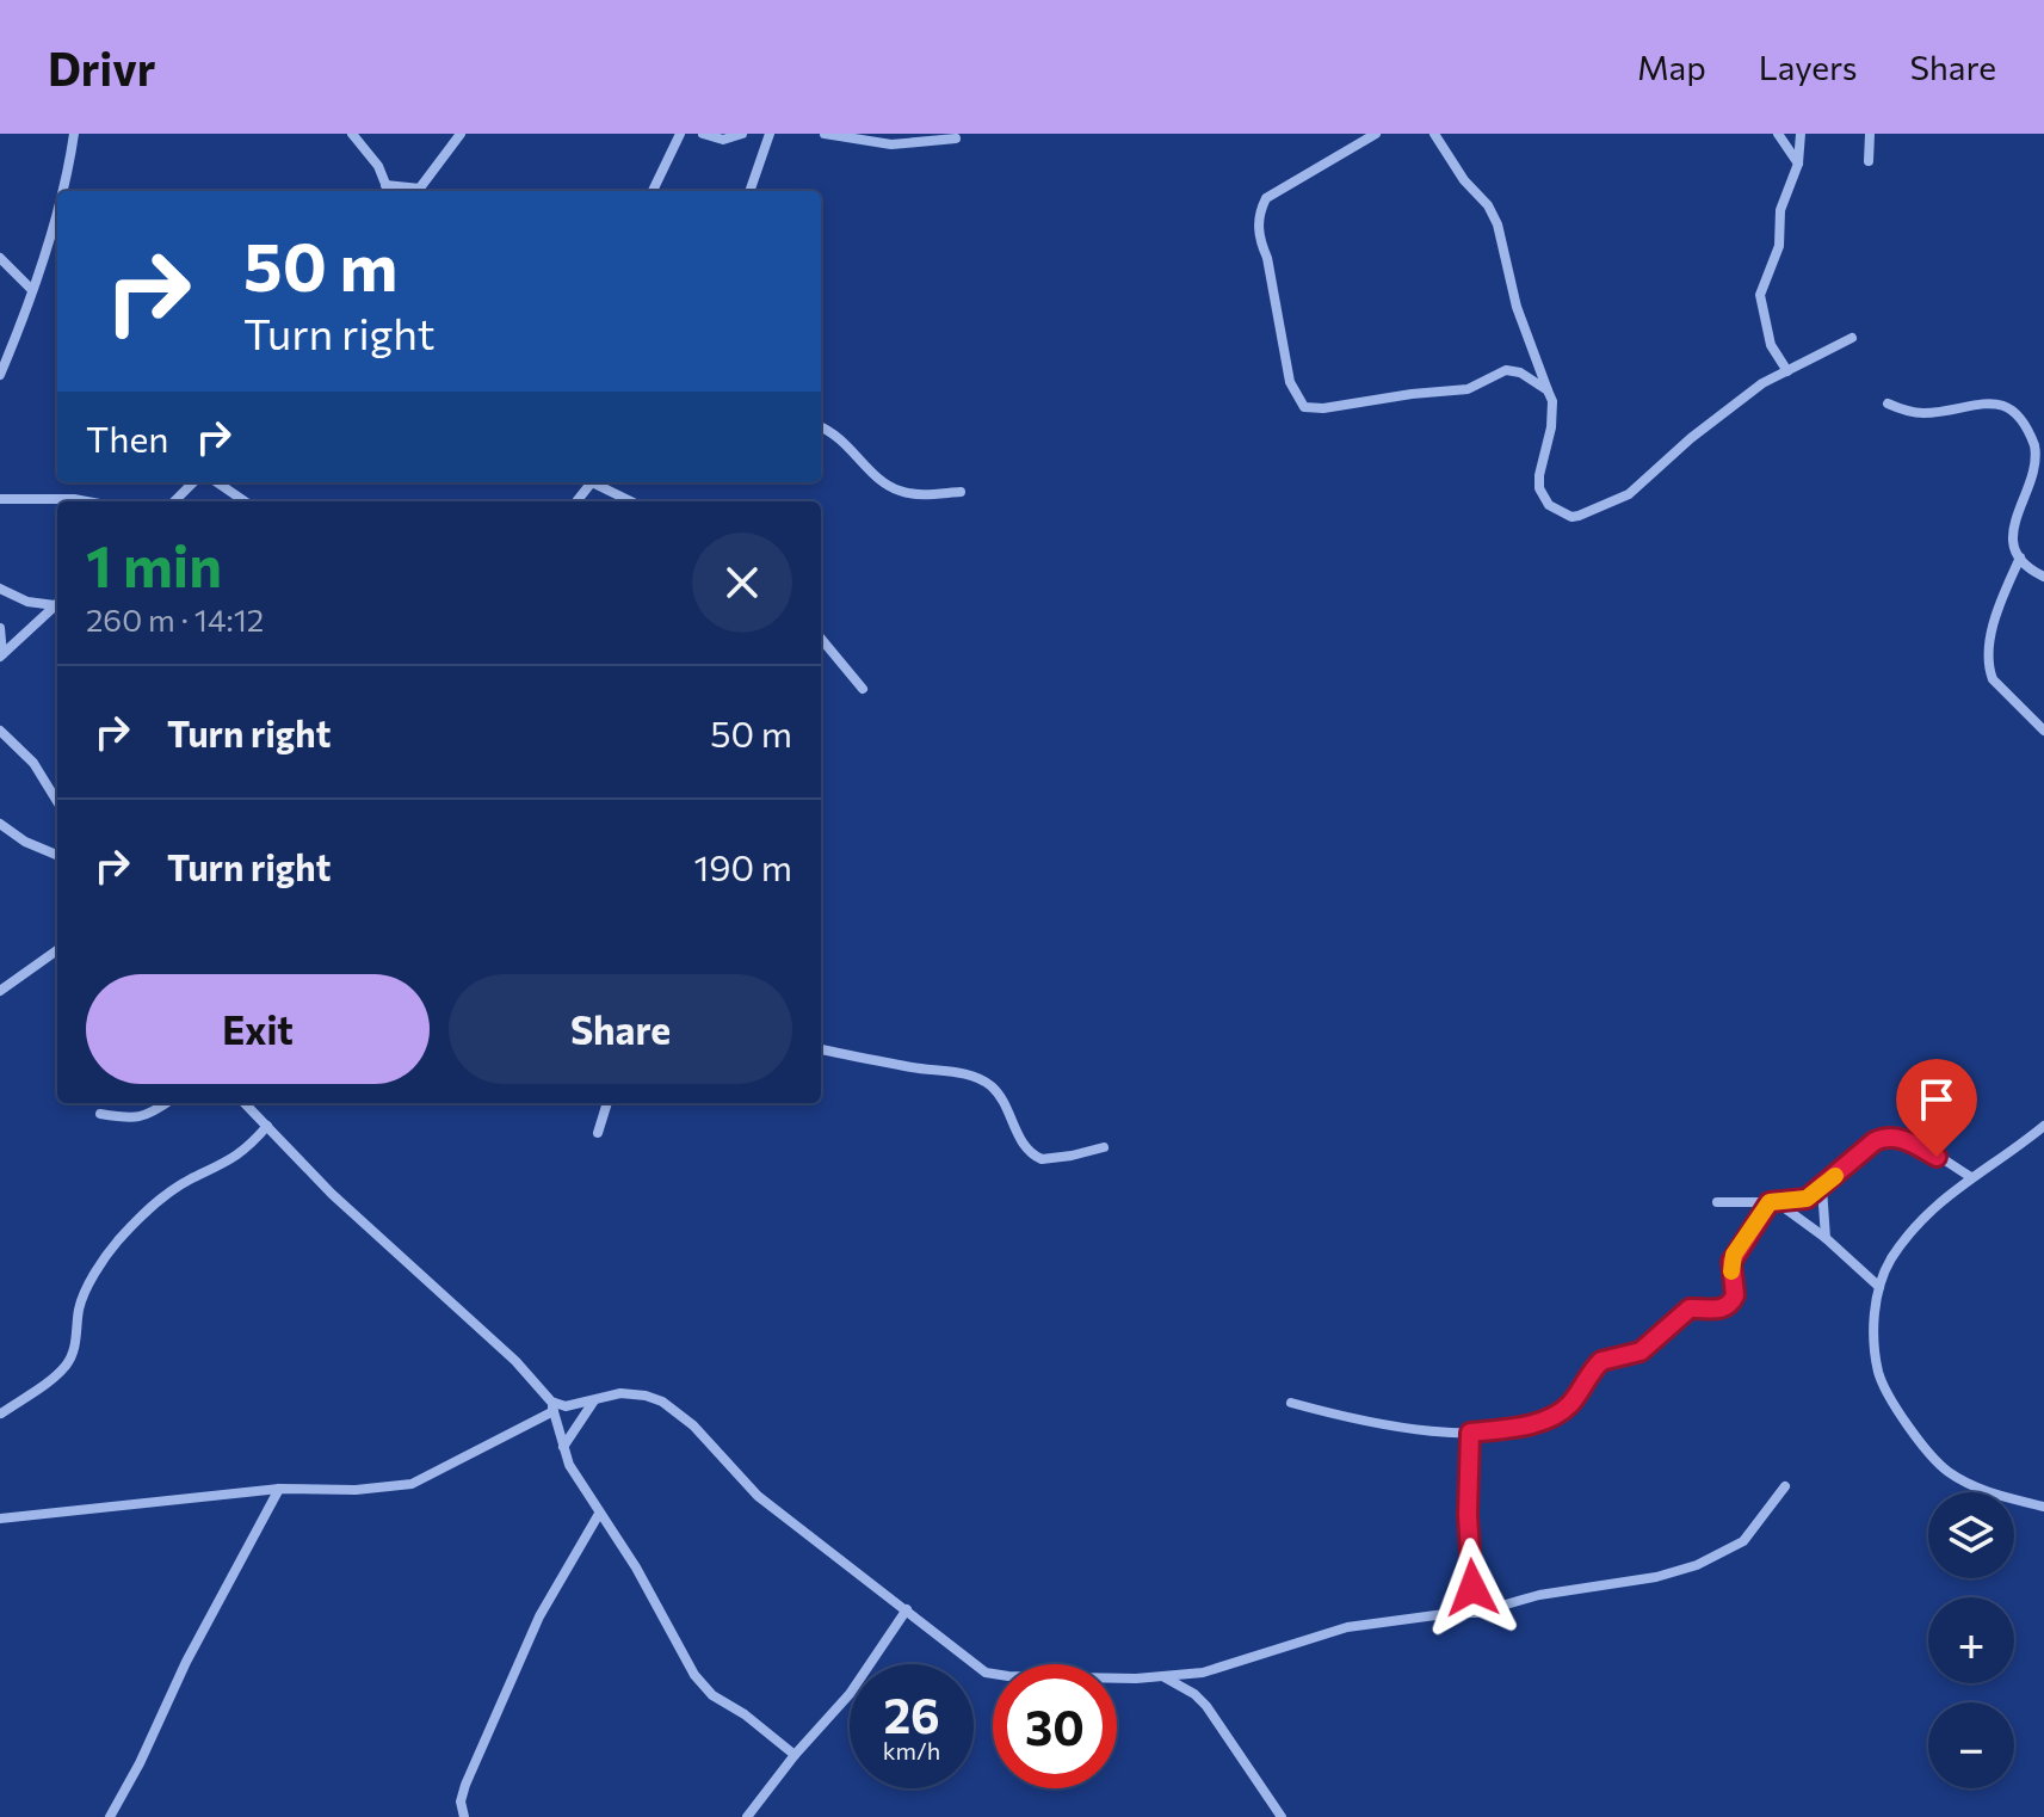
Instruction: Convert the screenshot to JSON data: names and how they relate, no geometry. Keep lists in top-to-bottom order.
{
  "page": {
    "header": "Drivr",
    "nav": ["Map", "Layers", "Share"],
    "turn": ["50 m", "Turn right"],
    "then": "Then",
    "heading": ["1 min", "260 m · 14:12"],
    "list": [
      {
        "name": "Turn right",
        "value": "50 m"
      },
      {
        "name": "Turn right",
        "value": "190 m"
      }
    ],
    "buttons": ["Exit", "Share"],
    "map_buttons": ["+", "−"],
    "speed": "26 km/h",
    "limit": "30"
  }
}
